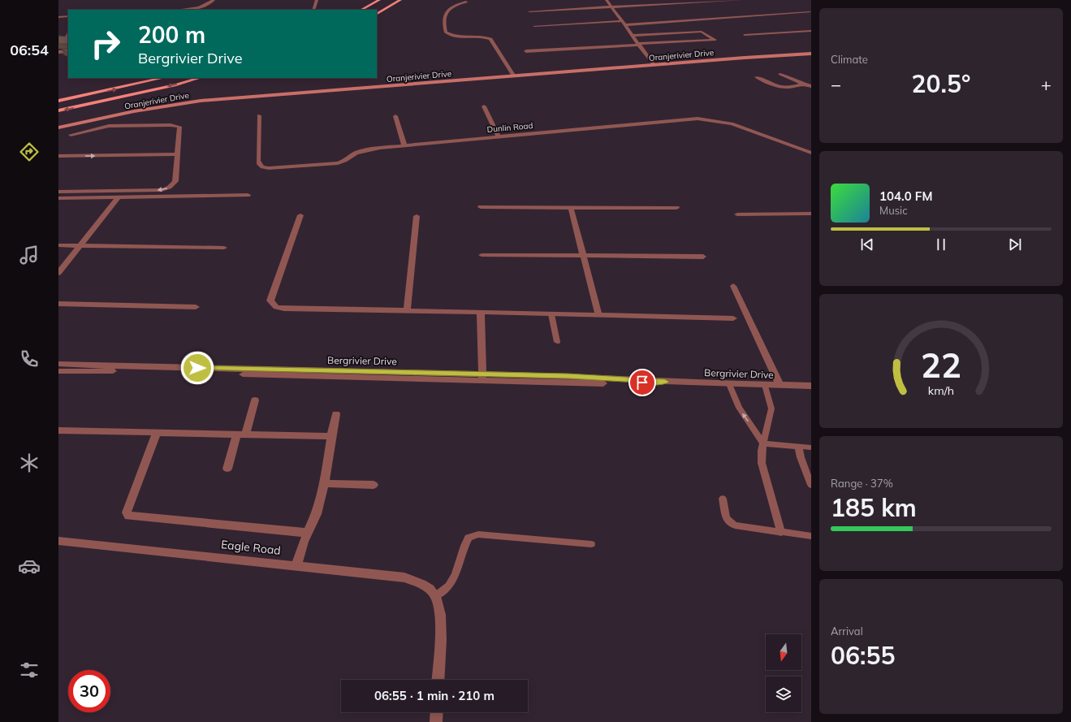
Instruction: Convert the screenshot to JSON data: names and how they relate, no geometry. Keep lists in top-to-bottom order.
{
  "streets": {
    "street": [
      "Oranjerivier Drive",
      "Dunlin Road",
      "Bergrivier Drive",
      "Eagle Road"
    ]
  },
  "north": "bottom",
  "page": {
    "tabs": "06:54",
    "tile": [
      "Climate",
      ["Range · 37%", "185 km"],
      ["Arrival", "06:55"]
    ],
    "turn": ["200 m", "Bergrivier Drive"],
    "heat": ["−", "20.5°", "+"],
    "song": ["104.0 FM", "Music"],
    "limit": "30",
    "trip": "06:55 · 1 min · 210 m",
    "gauge": ["22", "km/h"]
  }
}
